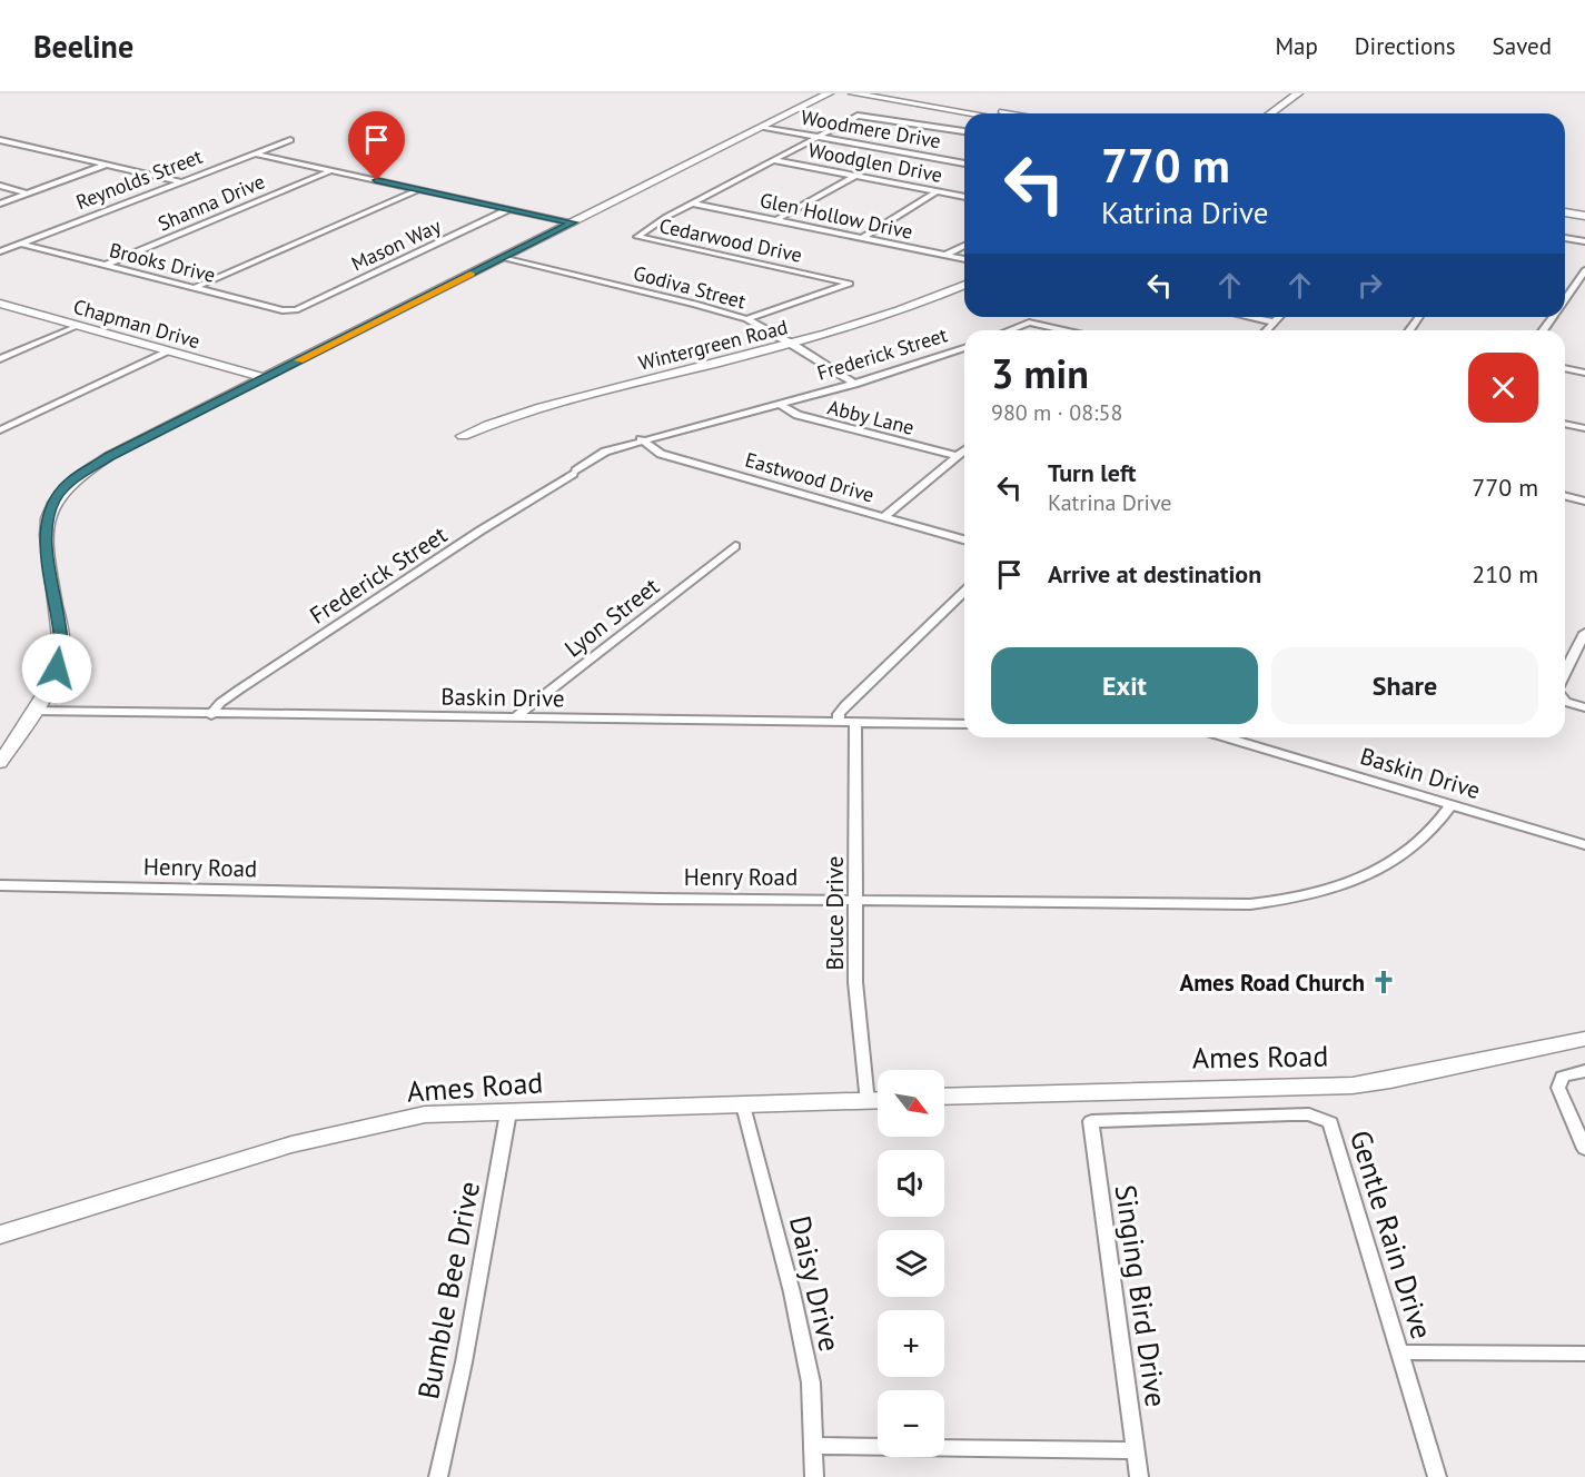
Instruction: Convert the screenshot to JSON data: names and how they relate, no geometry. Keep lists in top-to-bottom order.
{
  "streets": {
    "main road": ["Chapman Drive", "Wintergreen Road", "Ames Road"],
    "street": [
      "Woodmere Drive",
      "Woodglen Drive",
      "Reynolds Street",
      "Shanna Drive",
      "Glen Hollow Drive",
      "Cedarwood Drive",
      "Mason Way",
      "Brooks Drive",
      "Godiva Street",
      "Frederick Street",
      "Abby Lane",
      "Eastwood Drive",
      "Lyon Street",
      "Baskin Drive",
      "Henry Road",
      "Bruce Drive",
      "Gentle Rain Drive",
      "Daisy Drive",
      "Bumble Bee Drive",
      "Singing Bird Drive"
    ]
  },
  "crossings": [
    ["Woodmere Drive", "Cedarwood Drive"],
    ["Woodglen Drive", "Cedarwood Drive"],
    ["Reynolds Street", "Brooks Drive"],
    ["Shanna Drive", "Brooks Drive"],
    ["Glen Hollow Drive", "Cedarwood Drive"],
    ["Cedarwood Drive", "Godiva Street"],
    ["Mason Way", "Brooks Drive"],
    ["Godiva Street", "Wintergreen Road"],
    ["Godiva Street", "Frederick Street"],
    ["Frederick Street", "Abby Lane"],
    ["Frederick Street", "Eastwood Drive"],
    ["Frederick Street", "Baskin Drive"],
    ["Lyon Street", "Baskin Drive"],
    ["Baskin Drive", "Henry Road"],
    ["Baskin Drive", "Bruce Drive"],
    ["Henry Road", "Bruce Drive"],
    ["Bruce Drive", "Ames Road"],
    ["Ames Road", "Daisy Drive"],
    ["Ames Road", "Bumble Bee Drive"],
    ["Gentle Rain Drive", "Singing Bird Drive"]
  ],
  "places": {
    "church": ["Ames Road Church"]
  },
  "north": "bottom right",
  "page": {
    "header": "Beeline",
    "nav": ["Map", "Directions", "Saved"],
    "turn": ["770 m", "Katrina Drive"],
    "heading": ["3 min", "980 m · 08:58"],
    "list": [
      {
        "name": "Turn left",
        "note": "Katrina Drive",
        "value": "770 m"
      },
      {
        "name": "Arrive at destination",
        "value": "210 m"
      }
    ],
    "buttons": ["Exit", "Share"],
    "map_buttons": ["+", "−"]
  }
}
